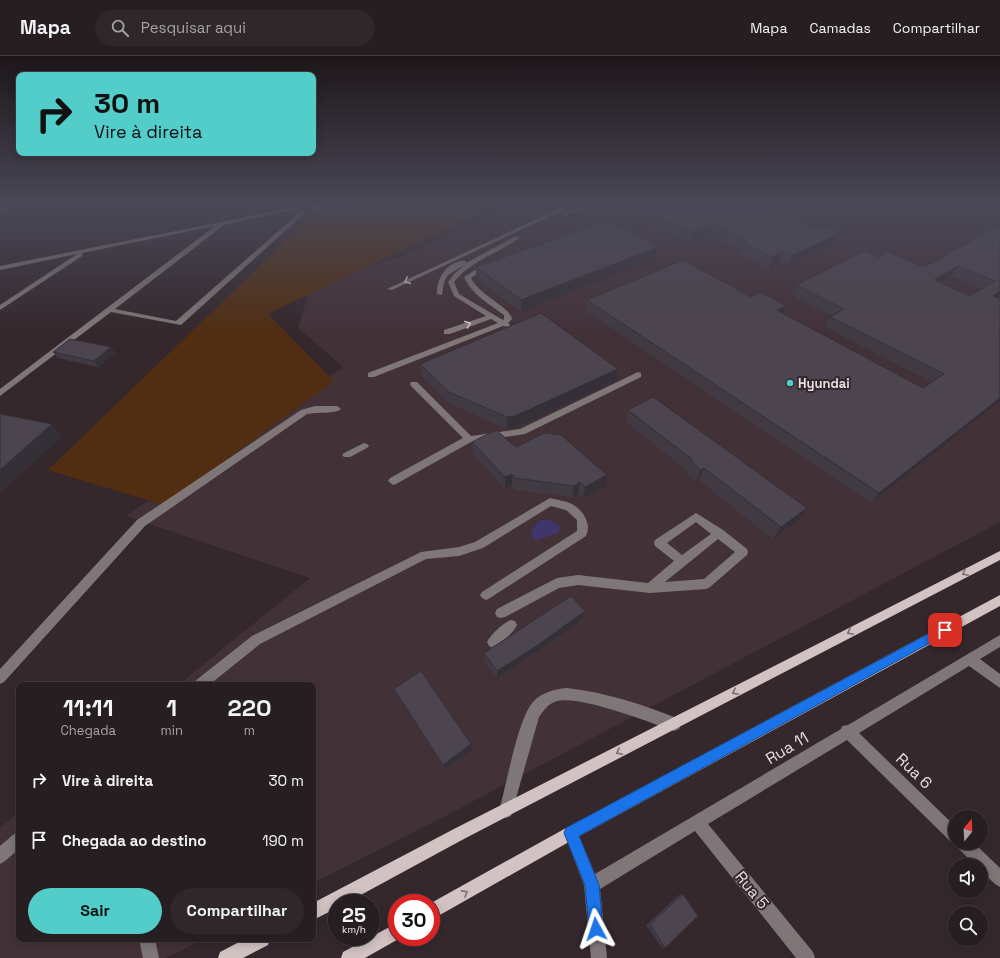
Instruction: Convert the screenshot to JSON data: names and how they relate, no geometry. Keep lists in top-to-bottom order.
{
  "streets": {
    "street": ["Rua 11", "Rua 6", "Rua 5"]
  },
  "crossings": [
    ["Rua 11", "Rua 6"],
    ["Rua 11", "Rua 5"]
  ],
  "places": ["Hyundai"],
  "north": "top",
  "page": {
    "header": "Mapa",
    "search": "Pesquisar aqui",
    "nav": ["Mapa", "Camadas", "Compartilhar"],
    "turn": ["30 m", "Vire à direita"],
    "eta": [
      "11:11",
      "Chegada",
      "1",
      "min",
      "220",
      "m"
    ],
    "list": [
      {
        "name": "Vire à direita",
        "value": "30 m"
      },
      {
        "name": "Chegada ao destino",
        "value": "190 m"
      }
    ],
    "buttons": ["Sair", "Compartilhar"],
    "speed": "25 km/h",
    "limit": "30"
  }
}
